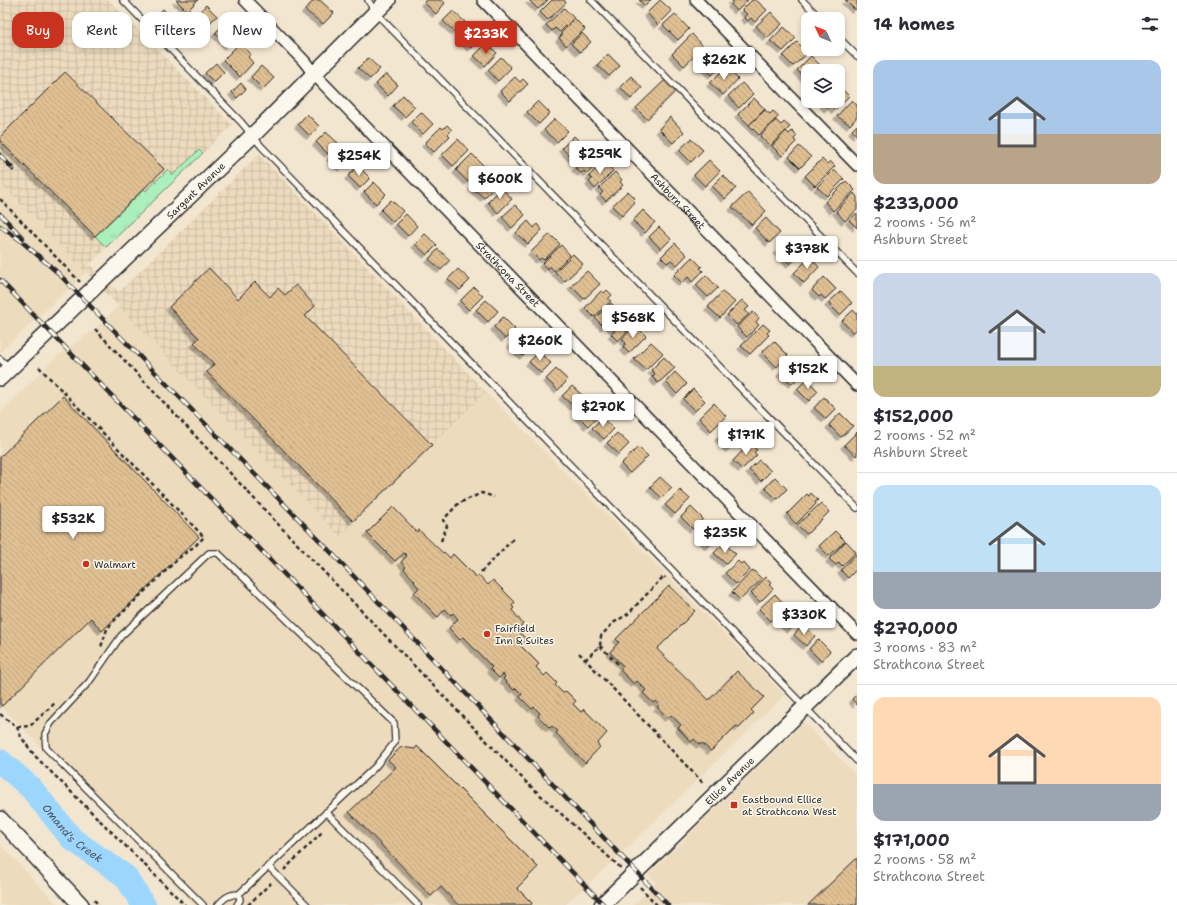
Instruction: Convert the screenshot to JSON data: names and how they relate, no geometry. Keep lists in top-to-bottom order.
{
  "streets": {
    "main road": ["Sargent Avenue", "Ellice Avenue"],
    "street": ["Ashburn Street", "Strathcona Street"]
  },
  "crossings": [
    ["Sargent Avenue", "Strathcona Street"]
  ],
  "water": ["Omand's Creek"],
  "places": {
    "other": ["Walmart", "Fairfield Inn & Suites"],
    "transit": ["Eastbound Ellice at Strathcona West"]
  },
  "north": "top left",
  "page": {
    "heading": "14 homes",
    "chip": [
      "Buy",
      "Rent",
      "Filters",
      "New"
    ],
    "price": [
      "$233K",
      "$262K",
      "$259K",
      "$254K",
      "$600K",
      "$378K",
      "$568K",
      "$260K",
      "$152K",
      "$270K",
      "$171K",
      "$532K",
      "$235K",
      "$330K"
    ],
    "list": [
      {
        "name": "$233,000",
        "note": "2 rooms · 56 m² · Ashburn Street"
      },
      {
        "name": "$152,000",
        "note": "2 rooms · 52 m² · Ashburn Street"
      },
      {
        "name": "$270,000",
        "note": "3 rooms · 83 m² · Strathcona Street"
      },
      {
        "name": "$171,000",
        "note": "2 rooms · 58 m² · Strathcona Street"
      }
    ]
  }
}
